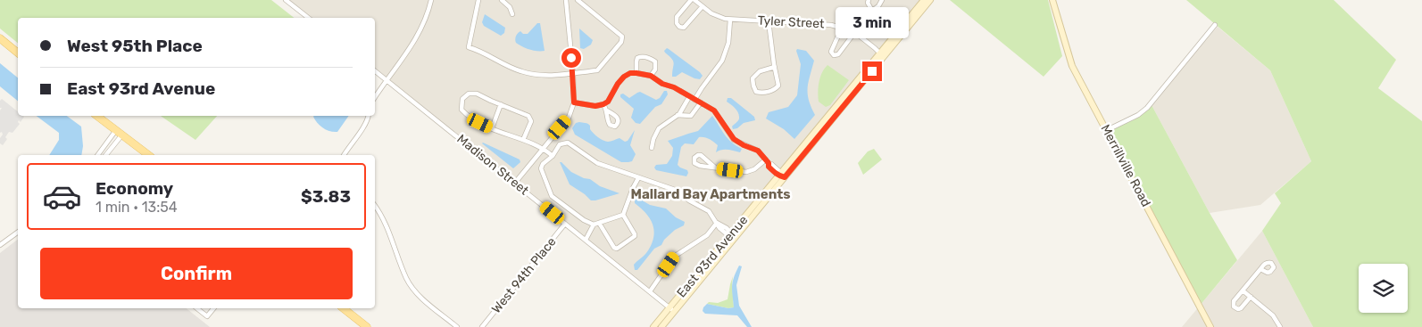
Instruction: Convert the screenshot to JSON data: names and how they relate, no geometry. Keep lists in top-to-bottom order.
{
  "streets": {
    "street": [
      "Tyler Street",
      "Madison Street",
      "Merrillville Road",
      "East 93rd Avenue",
      "West 94th Place"
    ]
  },
  "crossings": [
    ["Tyler Street", "East 93rd Avenue"],
    ["Madison Street", "East 93rd Avenue"],
    ["Madison Street", "West 94th Place"]
  ],
  "districts": ["Mallard Bay Apartments"],
  "page": {
    "bubble": "3 min",
    "banner": ["West 95th Place", "East 93rd Avenue"],
    "list": [
      {
        "name": "Economy",
        "note": "1 min · 13:54",
        "value": "$3.83"
      }
    ],
    "buttons": "Confirm"
  }
}
